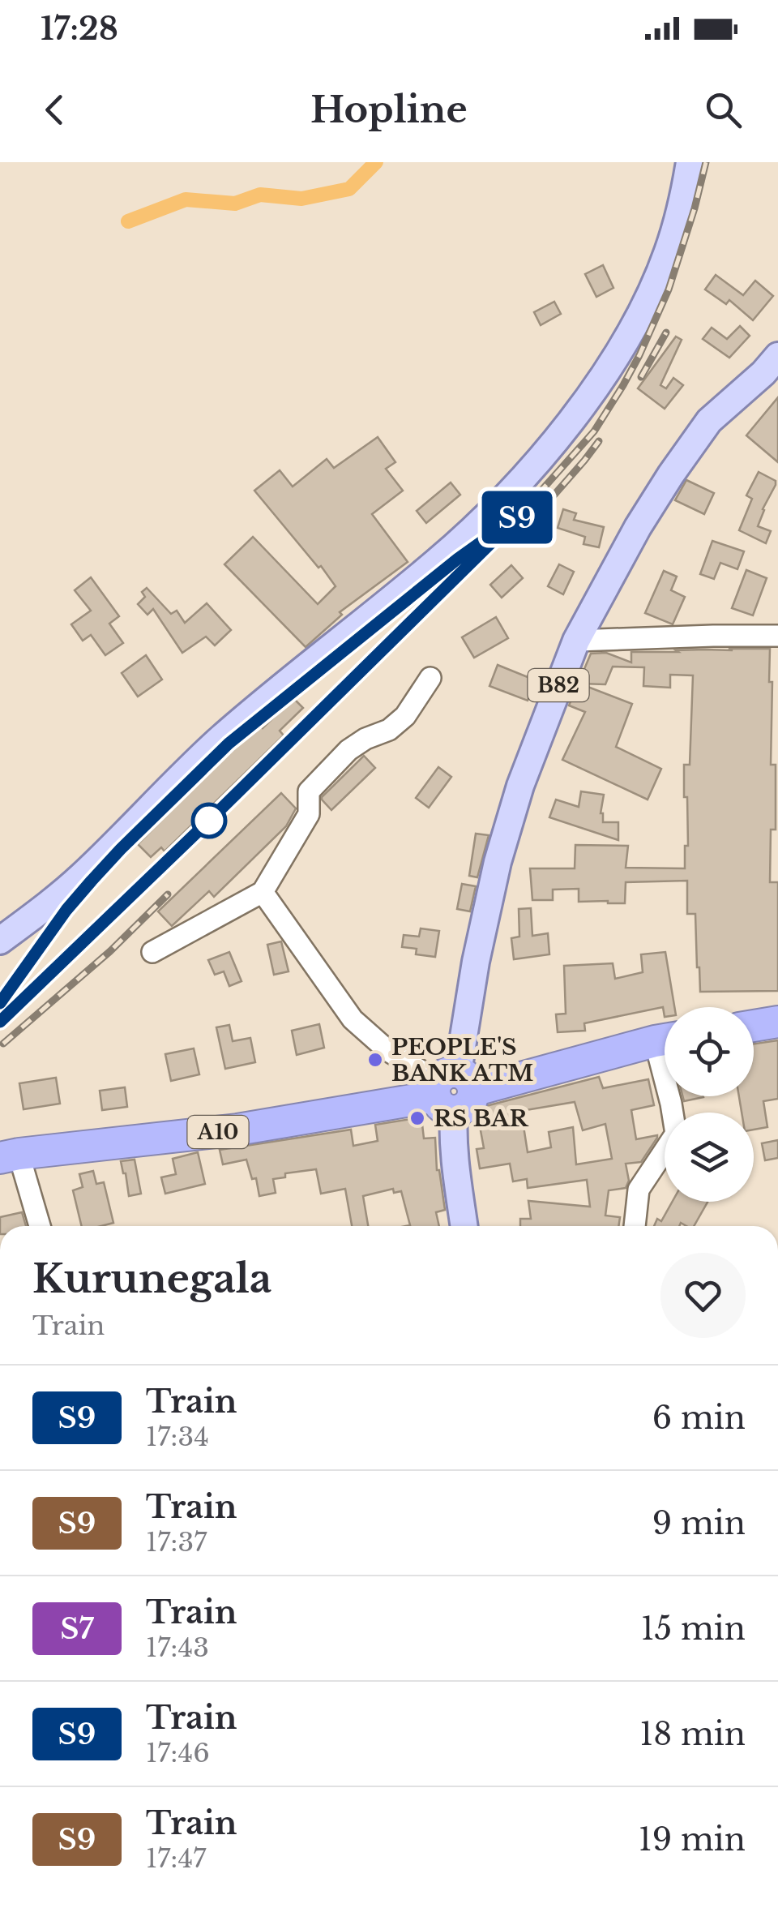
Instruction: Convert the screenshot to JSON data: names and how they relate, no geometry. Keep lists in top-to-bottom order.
{
  "streets": {
    "highway": ["A10"],
    "main road": ["B82"]
  },
  "crossings": [
    ["B82", "A10"]
  ],
  "places": ["PEOPLE'S BANK ATM", "RS BAR"],
  "page": {
    "status": "17:28",
    "header": "Hopline",
    "on_map": "S9",
    "heading": ["Kurunegala", "Train"],
    "list": [
      {
        "mark": "S9",
        "name": "Train",
        "note": "17:34",
        "value": "6 min"
      },
      {
        "mark": "S9",
        "name": "Train",
        "note": "17:37",
        "value": "9 min"
      },
      {
        "mark": "S7",
        "name": "Train",
        "note": "17:43",
        "value": "15 min"
      },
      {
        "mark": "S9",
        "name": "Train",
        "note": "17:46",
        "value": "18 min"
      },
      {
        "mark": "S9",
        "name": "Train",
        "note": "17:47",
        "value": "19 min"
      }
    ]
  }
}
